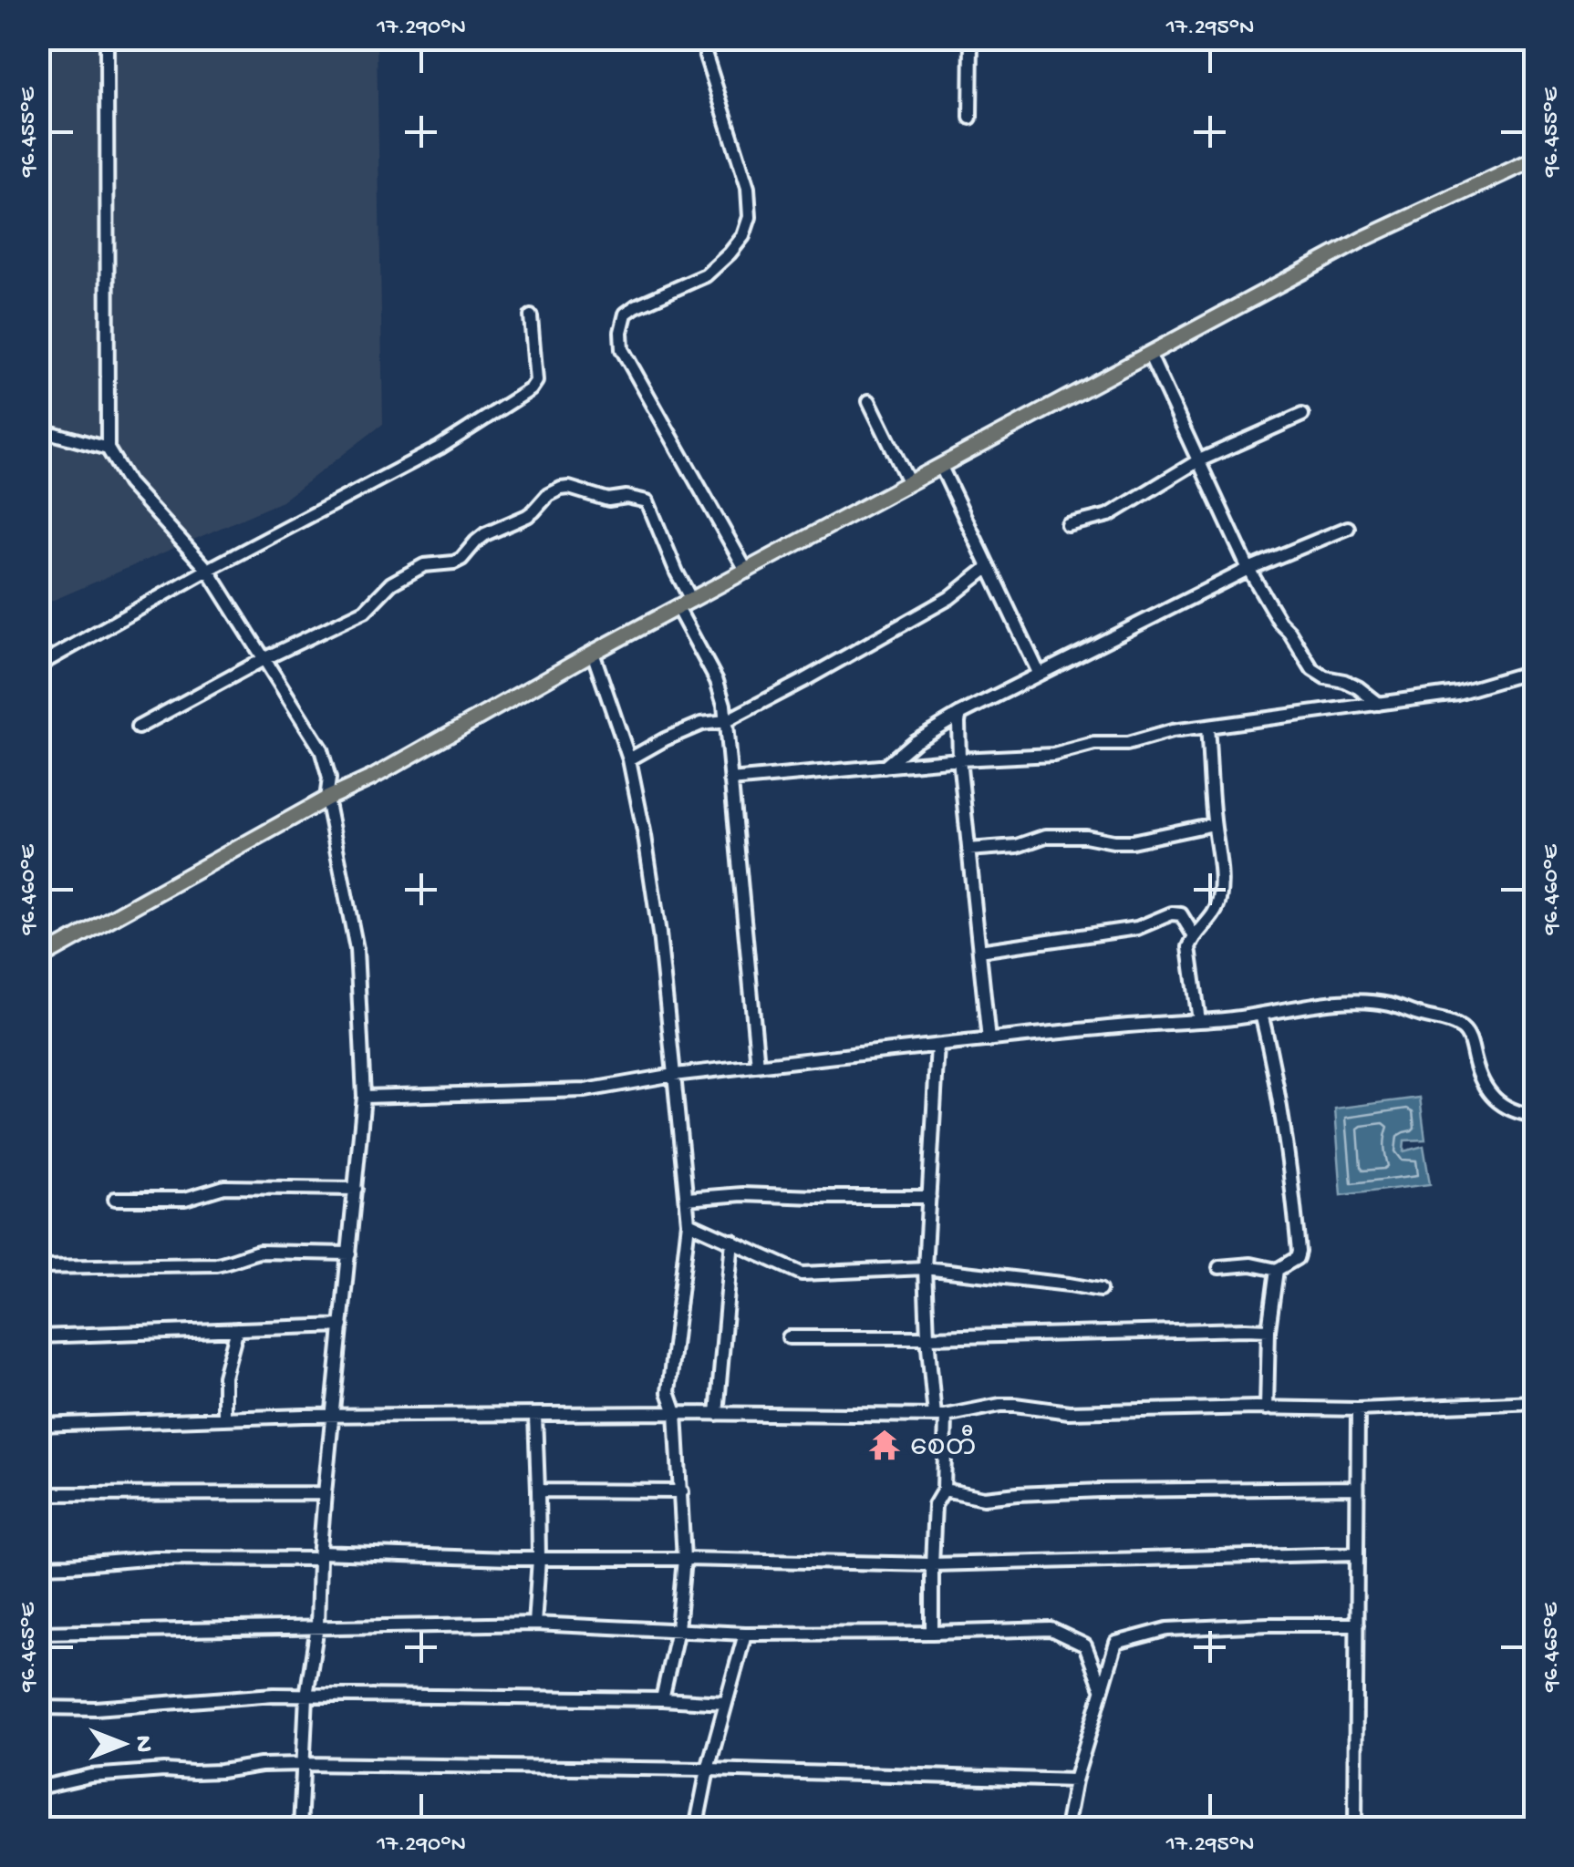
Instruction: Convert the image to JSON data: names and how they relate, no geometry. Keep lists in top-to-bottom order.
{
  "places": {
    "temple": ["စေတီ"]
  },
  "north": "right",
  "coordinates": [
    "17.290°N",
    "17.295°N",
    "96.455°E",
    "96.460°E",
    "96.465°E"
  ]
}
